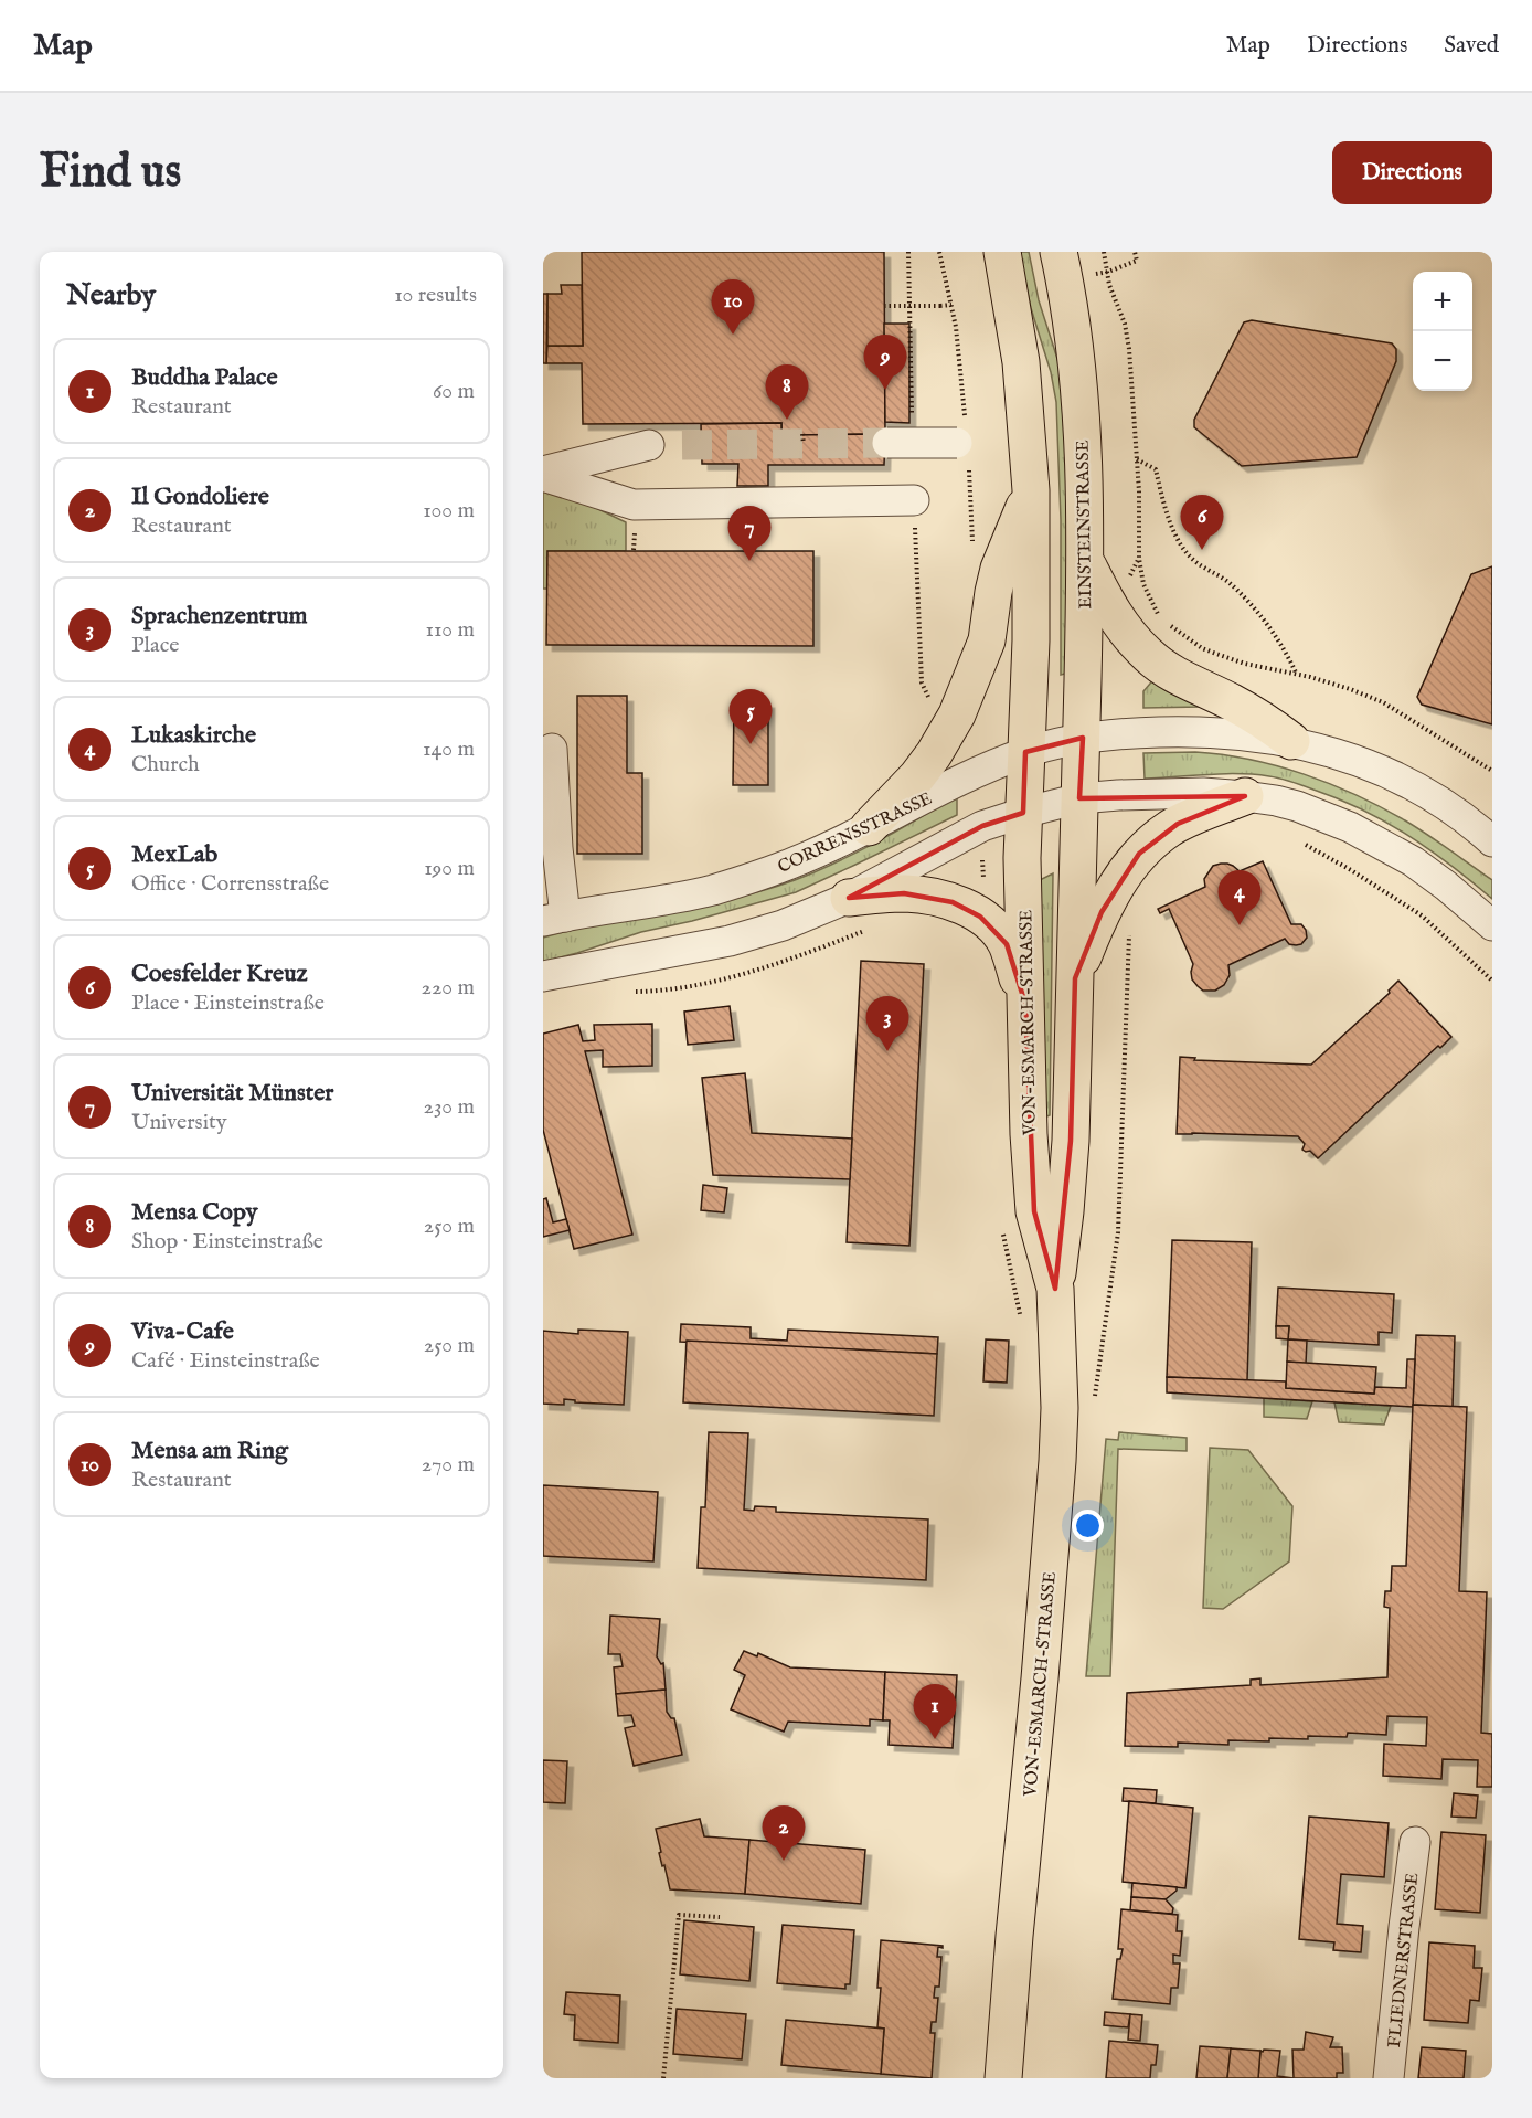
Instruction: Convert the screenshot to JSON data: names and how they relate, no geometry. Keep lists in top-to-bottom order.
{
  "streets": {
    "main road": ["EINSTEINSTRASSE", "VON-ESMARCH-STRASSE"],
    "street": ["CORRENSSTRASSE", "FLIEDNERSTRASSE"]
  },
  "crossings": [
    ["EINSTEINSTRASSE", "CORRENSSTRASSE"],
    ["EINSTEINSTRASSE", "VON-ESMARCH-STRASSE"],
    ["CORRENSSTRASSE", "VON-ESMARCH-STRASSE"]
  ],
  "page": {
    "header": "Map",
    "nav": ["Map", "Directions", "Saved"],
    "buttons": "Directions",
    "title": "Find us",
    "heading": ["Nearby", "10 results"],
    "map_buttons": ["+", "−"],
    "pins": [
      "10",
      "9",
      "8",
      "6",
      "7",
      "5",
      "4",
      "3",
      "1",
      "2"
    ],
    "list": [
      {
        "mark": "1",
        "name": "Buddha Palace",
        "note": "Restaurant",
        "value": "60 m"
      },
      {
        "mark": "2",
        "name": "Il Gondoliere",
        "note": "Restaurant",
        "value": "100 m"
      },
      {
        "mark": "3",
        "name": "Sprachenzentrum",
        "note": "Place",
        "value": "110 m"
      },
      {
        "mark": "4",
        "name": "Lukaskirche",
        "note": "Church",
        "value": "140 m"
      },
      {
        "mark": "5",
        "name": "MexLab",
        "note": "Office · Corrensstraße",
        "value": "190 m"
      },
      {
        "mark": "6",
        "name": "Coesfelder Kreuz",
        "note": "Place · Einsteinstraße",
        "value": "220 m"
      },
      {
        "mark": "7",
        "name": "Universität Münster",
        "note": "University",
        "value": "230 m"
      },
      {
        "mark": "8",
        "name": "Mensa Copy",
        "note": "Shop · Einsteinstraße",
        "value": "250 m"
      },
      {
        "mark": "9",
        "name": "Viva-Cafe",
        "note": "Café · Einsteinstraße",
        "value": "250 m"
      },
      {
        "mark": "10",
        "name": "Mensa am Ring",
        "note": "Restaurant",
        "value": "270 m"
      }
    ]
  }
}
